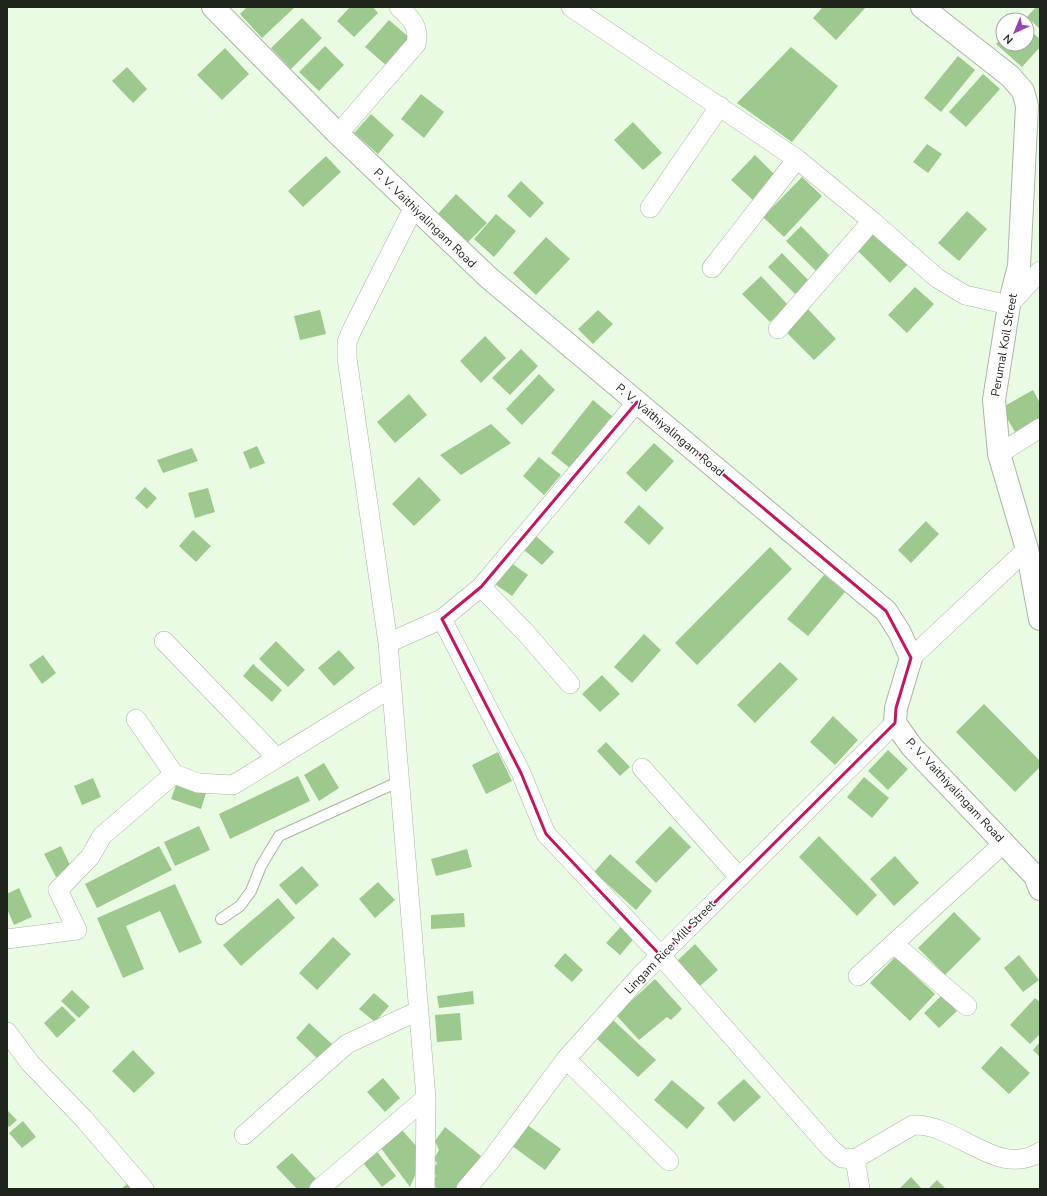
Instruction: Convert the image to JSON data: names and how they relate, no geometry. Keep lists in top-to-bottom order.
{
  "streets": {
    "street": ["P. V. Vaithiyalingam Road", "Perumal Koil Street", "Lingam Rice Mill Street"]
  },
  "crossings": [
    ["P. V. Vaithiyalingam Road", "Lingam Rice Mill Street"]
  ],
  "north": "bottom left"
}
